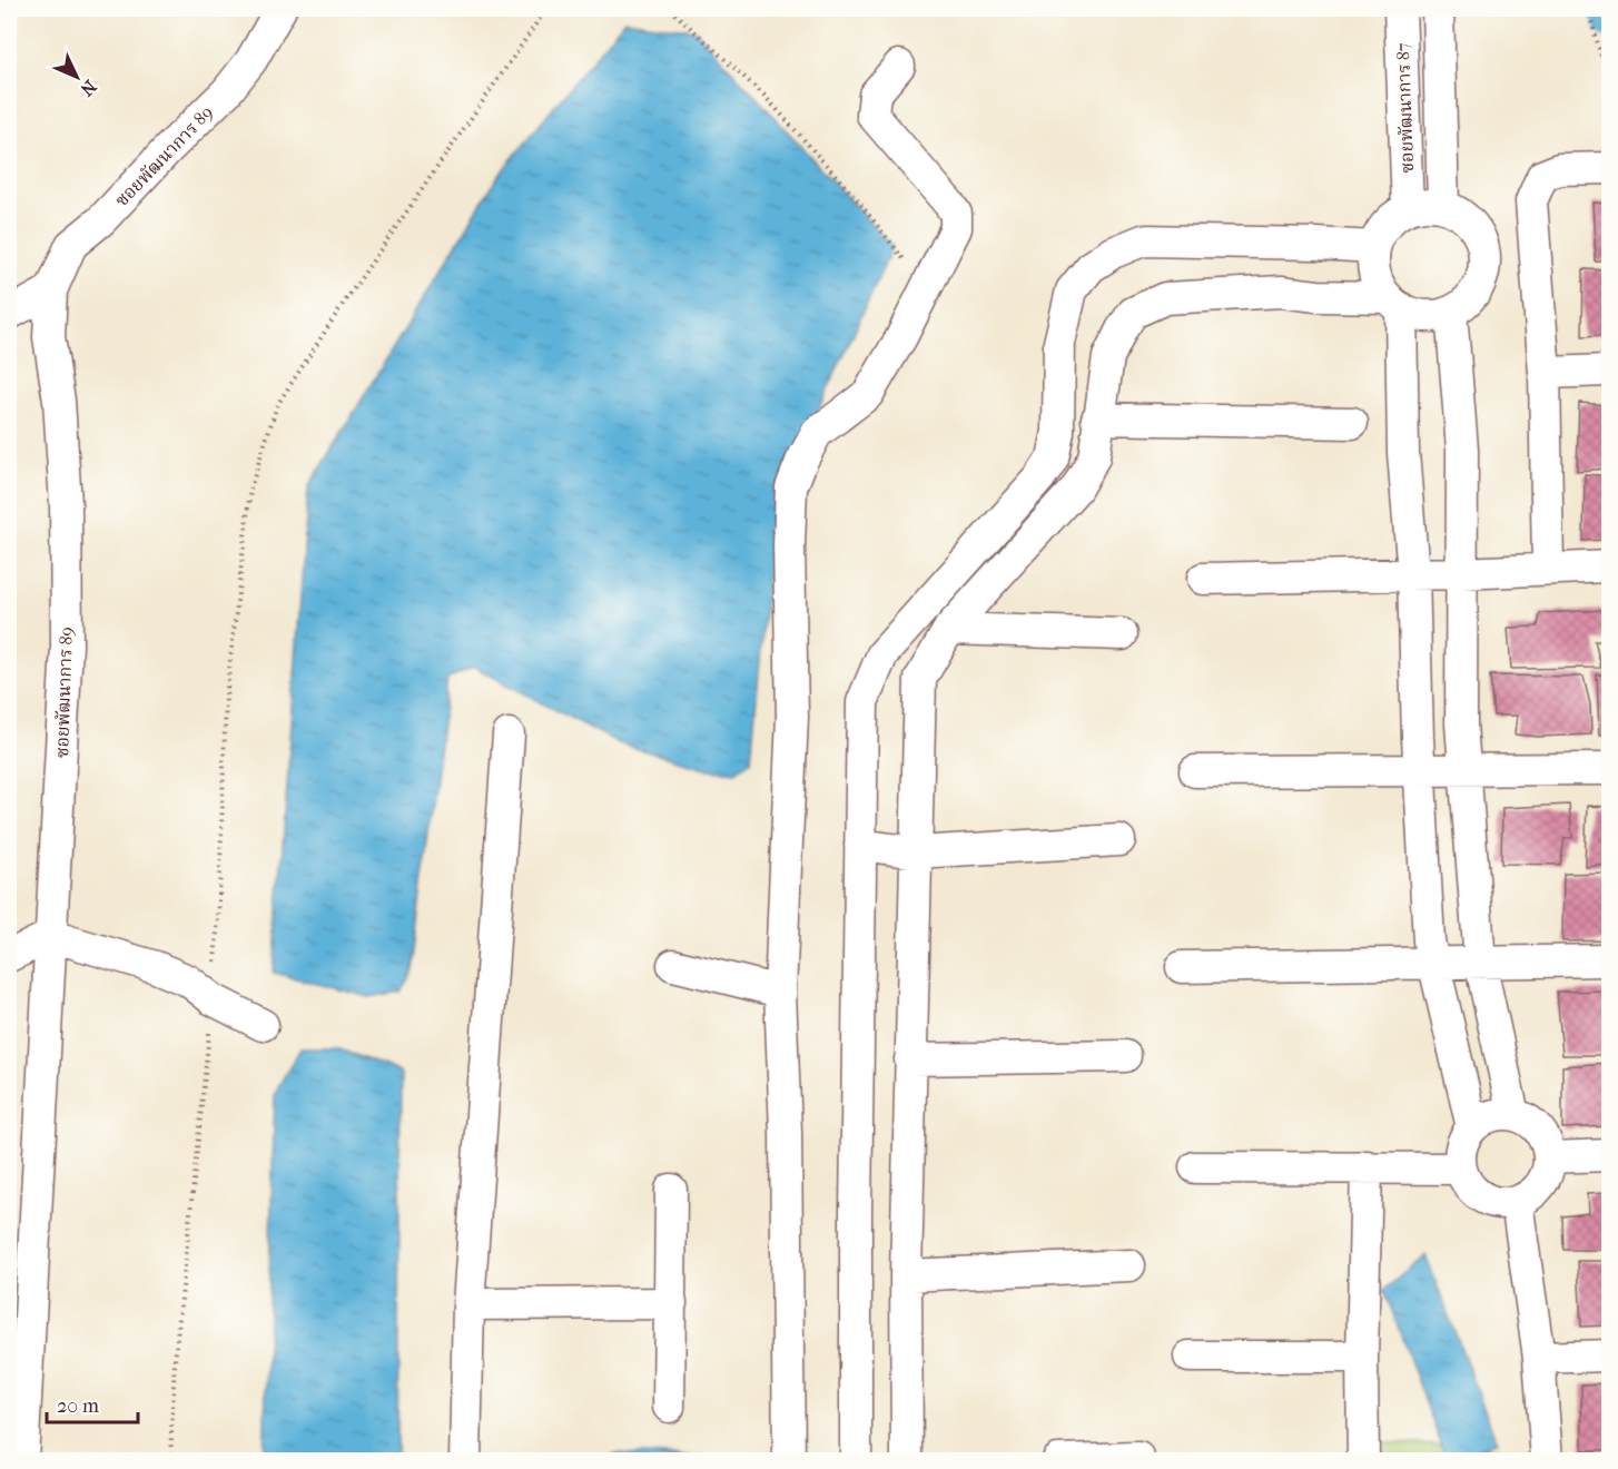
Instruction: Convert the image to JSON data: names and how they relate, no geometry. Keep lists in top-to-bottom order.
{
  "streets": {
    "street": ["ซอยพัฒนาการ 87", "ซอยพัฒนาการ 89"]
  },
  "scale_bar": "20 m",
  "north": "bottom right"
}
